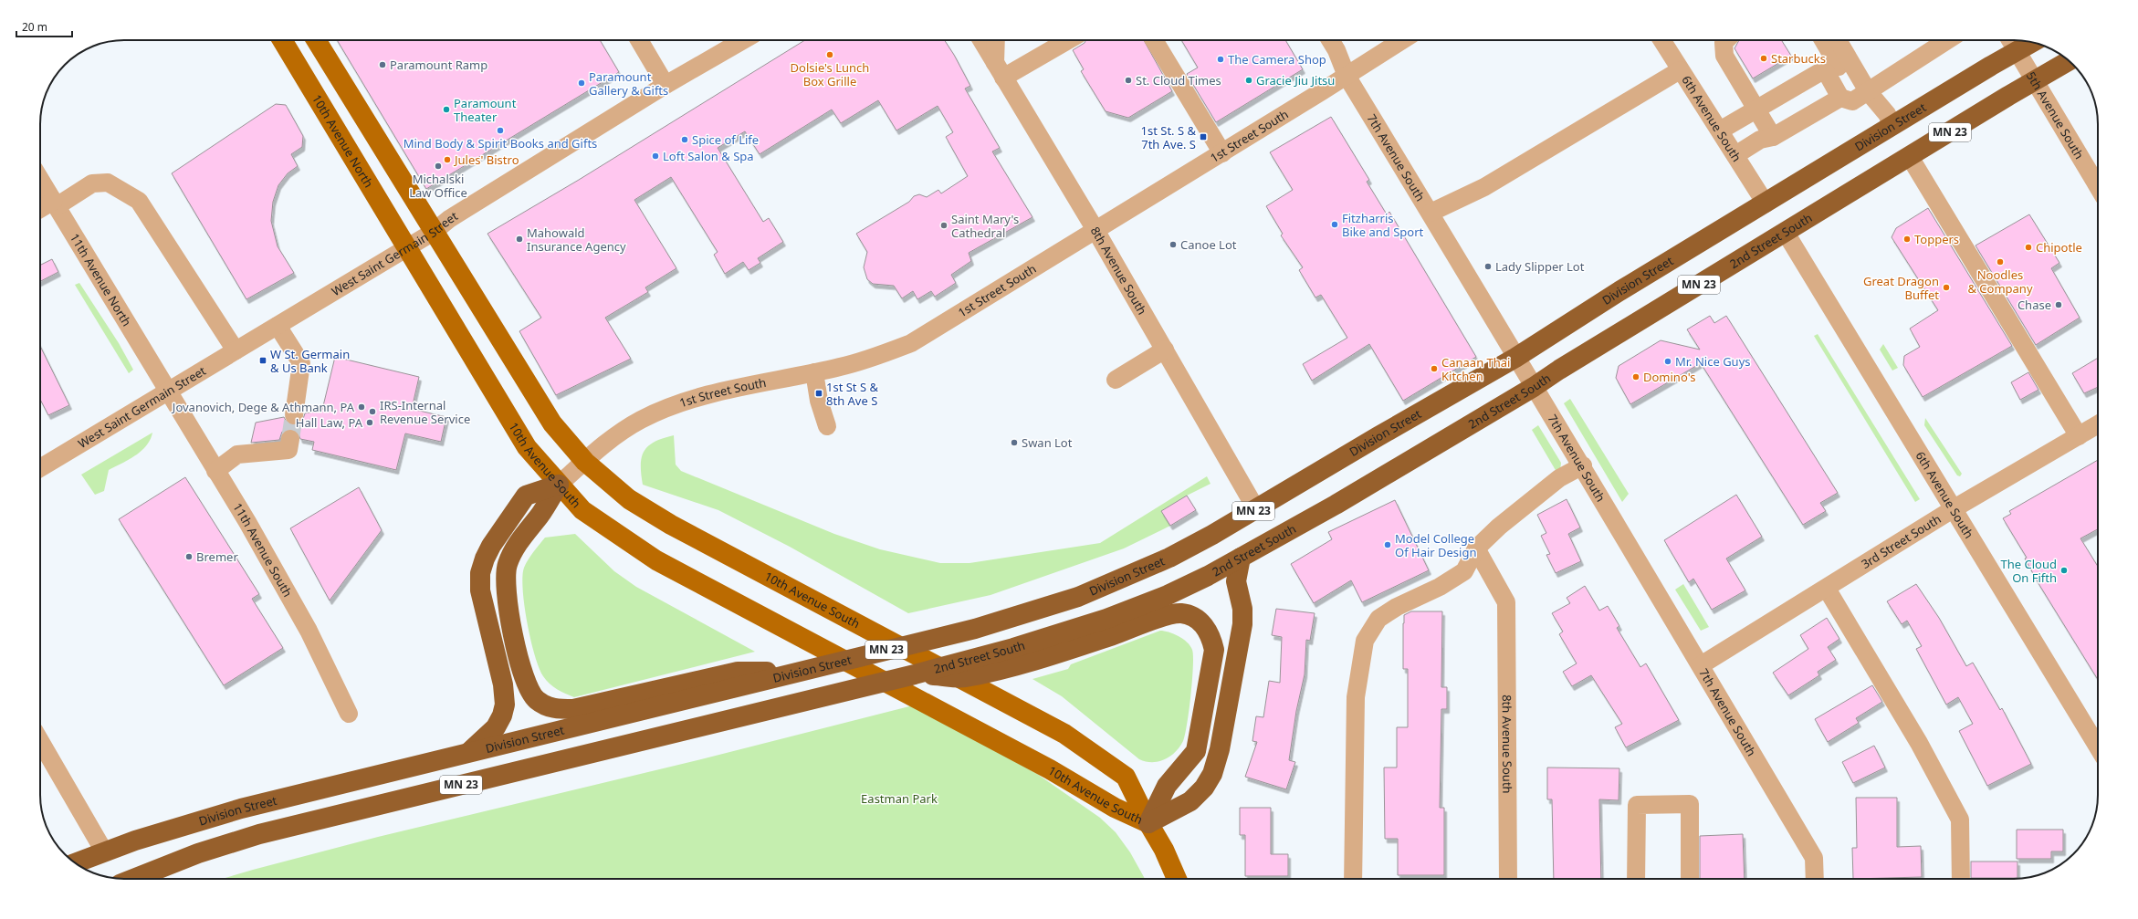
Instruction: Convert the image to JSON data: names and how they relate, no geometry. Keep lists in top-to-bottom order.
{
  "streets": {
    "highway": ["Division Street", "MN 23", "2nd Street South"],
    "main road": ["10th Avenue North", "10th Avenue South"],
    "street": [
      "5th Avenue South",
      "6th Avenue South",
      "1st Street South",
      "7th Avenue South",
      "West Saint Germain Street",
      "8th Avenue South",
      "11th Avenue North",
      "3rd Street South",
      "11th Avenue South"
    ]
  },
  "crossings": [
    ["5th Avenue South", "Division Street"],
    ["5th Avenue South", "2nd Street South"],
    ["6th Avenue South", "Division Street"],
    ["6th Avenue South", "2nd Street South"],
    ["6th Avenue South", "3rd Street South"],
    ["Division Street", "MN 23"],
    ["Division Street", "7th Avenue South"],
    ["Division Street", "8th Avenue South"],
    ["MN 23", "2nd Street South"],
    ["1st Street South", "7th Avenue South"],
    ["1st Street South", "8th Avenue South"],
    ["1st Street South", "10th Avenue South"],
    ["10th Avenue North", "West Saint Germain Street"],
    ["10th Avenue North", "10th Avenue South"],
    ["7th Avenue South", "2nd Street South"],
    ["7th Avenue South", "3rd Street South"],
    ["West Saint Germain Street", "11th Avenue North"],
    ["West Saint Germain Street", "10th Avenue South"],
    ["West Saint Germain Street", "11th Avenue South"],
    ["11th Avenue North", "11th Avenue South"]
  ],
  "parks": ["Eastman Park"],
  "places": {
    "other": [
      "Dolsie's Lunch Box Grille",
      "Starbucks",
      "The Camera Shop",
      "Paramount Ramp",
      "St. Cloud Times",
      "Gracie Jiu Jitsu",
      "Paramount Gallery & Gifts",
      "Paramount Theater",
      "Mind Body & Spirit Books and Gifts",
      "Spice of Life",
      "Loft Salon & Spa",
      "Jules' Bistro",
      "Michalski Law Office",
      "Fitzharris Bike and Sport",
      "Saint Mary's Cathedral",
      "Mahowald Insurance Agency",
      "Toppers",
      "Canoe Lot",
      "Chipotle",
      "Noodles & Company",
      "Lady Slipper Lot",
      "Great Dragon Buffet",
      "Chase",
      "Mr. Nice Guys",
      "Canaan Thai Kitchen",
      "Domino's",
      "Jovanovich, Dege & Athmann, PA",
      "IRS-Internal Revenue Service",
      "Hall Law, PA",
      "Swan Lot",
      "Model College Of Hair Design",
      "Bremer",
      "The Cloud On Fifth"
    ],
    "transit": ["1st St. S & 7th Ave. S", "W St. Germain & Us Bank", "1st St S & 8th Ave S"]
  },
  "scale_bar": "20 m"
}
